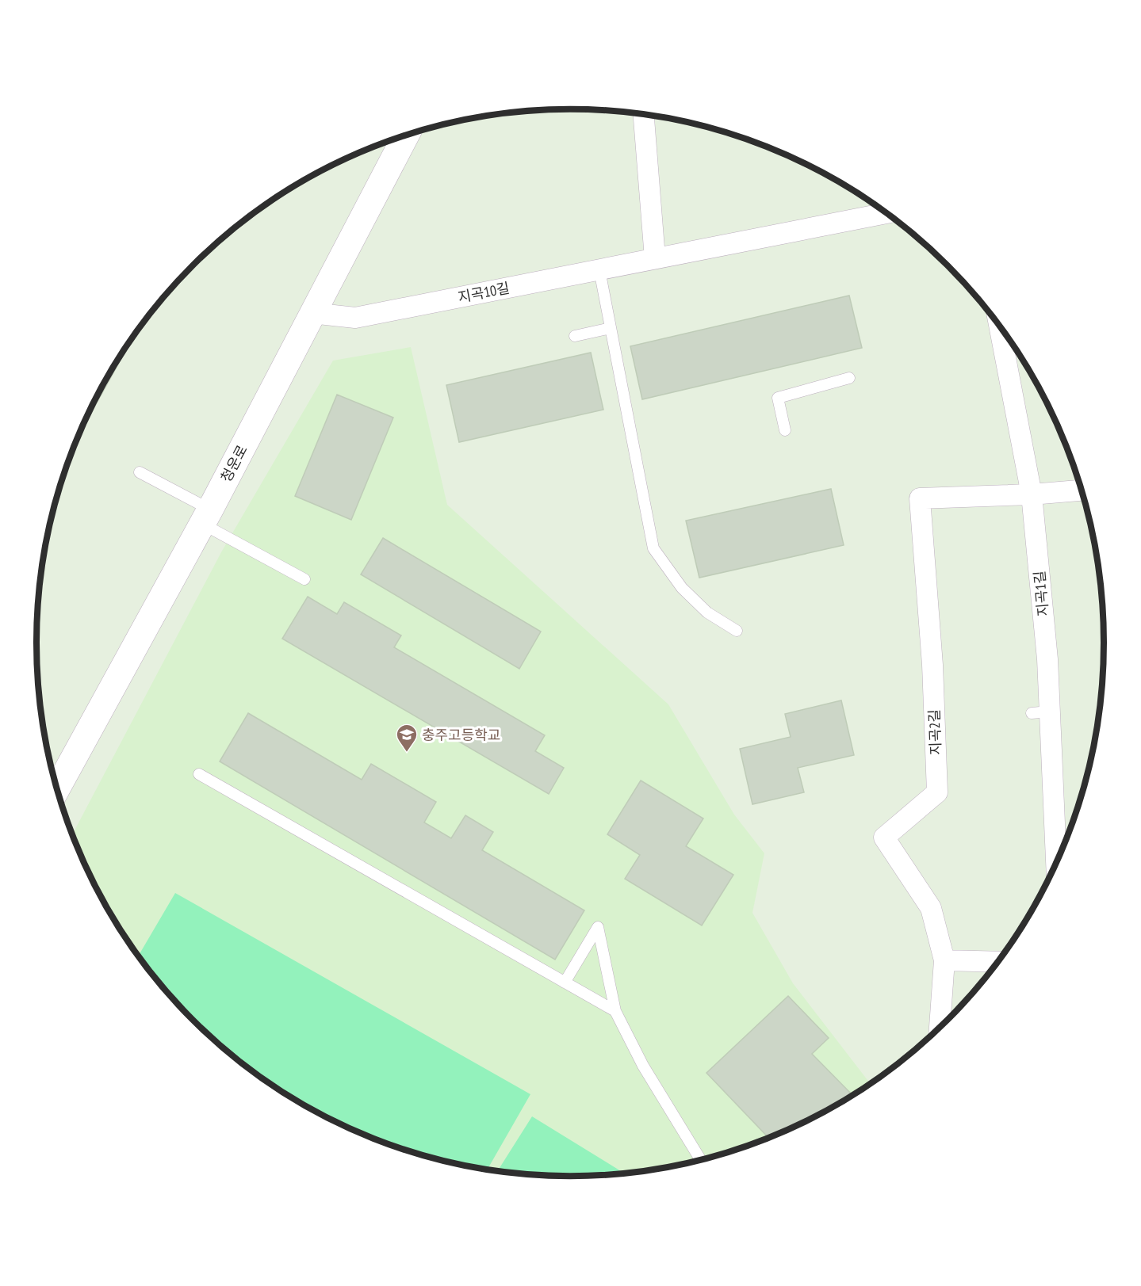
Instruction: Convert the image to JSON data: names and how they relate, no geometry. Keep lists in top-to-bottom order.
{
  "streets": {
    "street": [
      "지곡10길",
      "청운로",
      "지곡1길",
      "지곡2길"
    ]
  },
  "crossings": [
    ["지곡10길", "청운로"],
    ["지곡1길", "지곡2길"]
  ],
  "places": {
    "school or university": ["충주고등학교"]
  }
}
